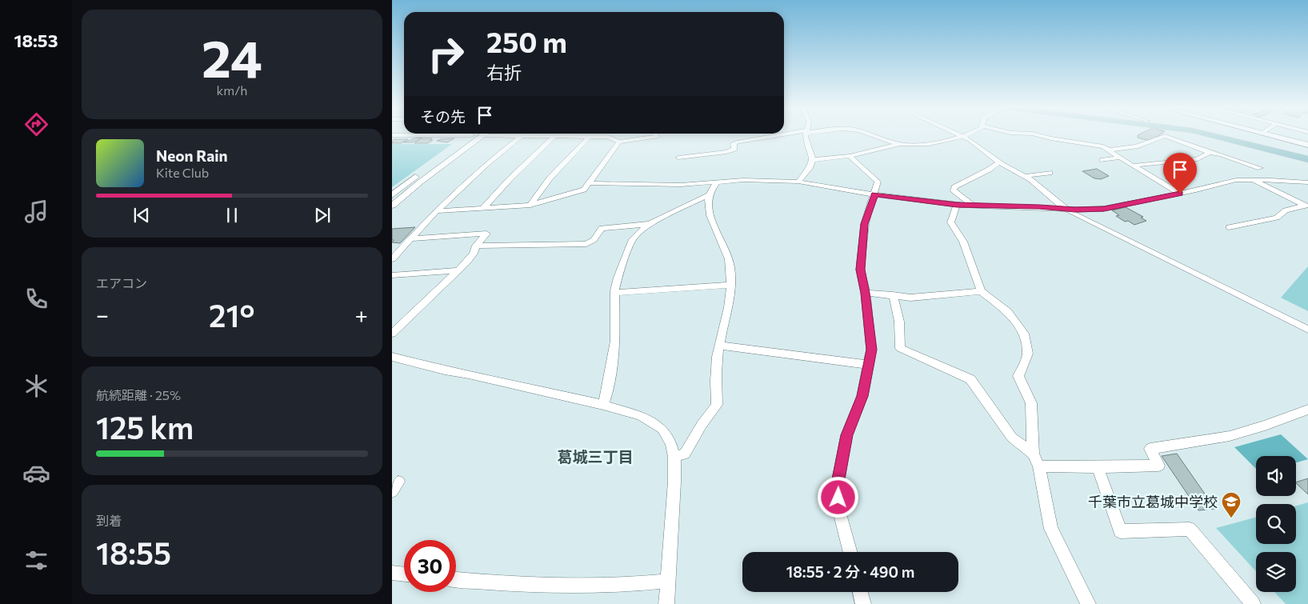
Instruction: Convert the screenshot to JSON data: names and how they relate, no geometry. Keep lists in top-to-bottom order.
{
  "districts": ["葛城三丁目"],
  "places": {
    "school or university": ["千葉市立葛城中学校"]
  },
  "page": {
    "tabs": "18:53",
    "tile": [
      ["24", "km/h"],
      "エアコン",
      ["航続距離 · 25%", "125 km"],
      ["到着", "18:55"]
    ],
    "turn": ["250 m", "右折"],
    "then": "その先",
    "song": ["Neon Rain", "Kite Club"],
    "heat": ["−", "21°", "+"],
    "limit": "30",
    "trip": "18:55 · 2 分 · 490 m"
  }
}
